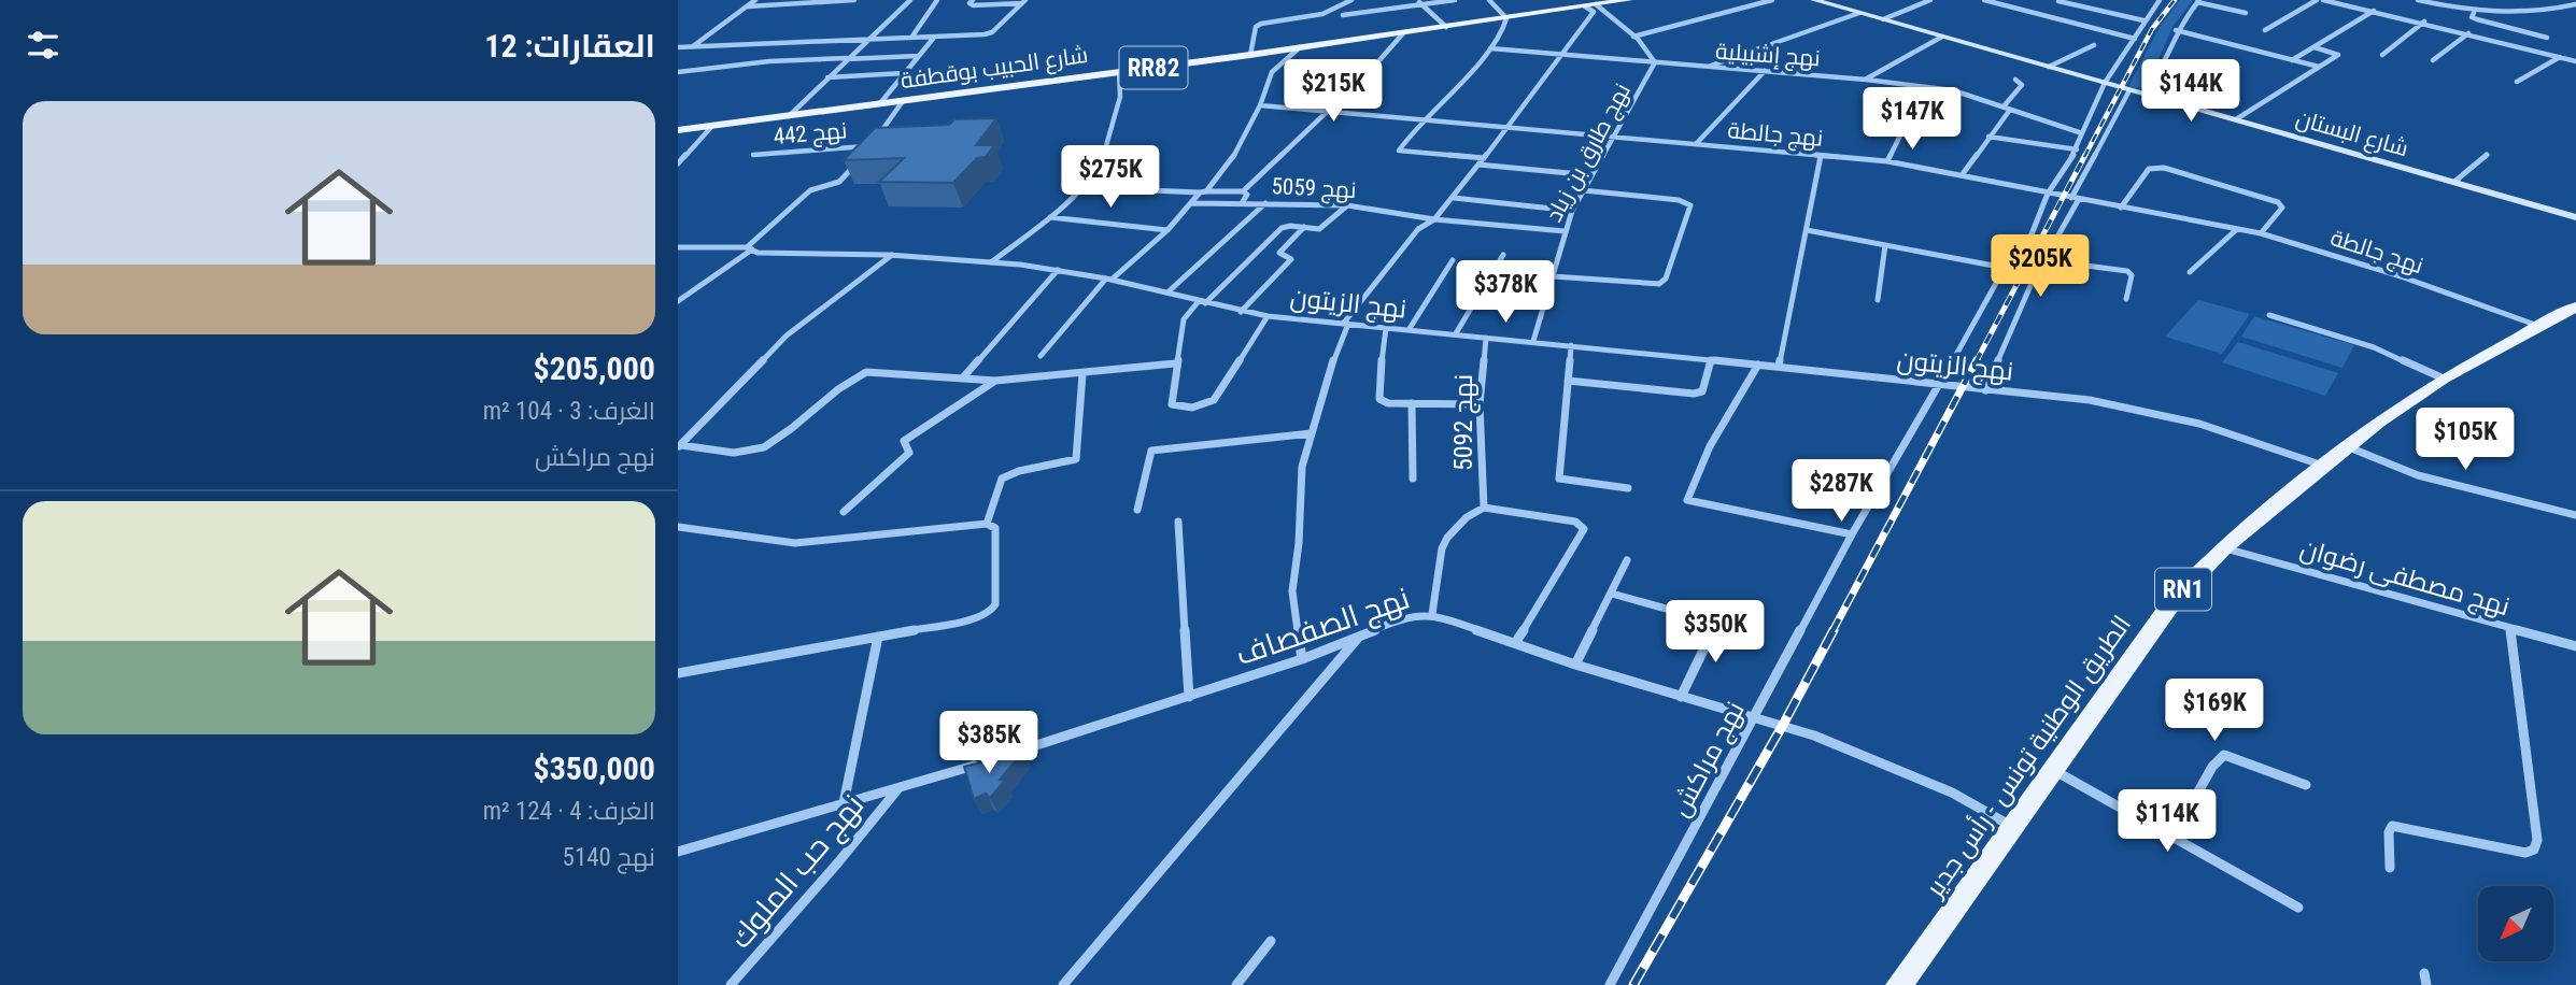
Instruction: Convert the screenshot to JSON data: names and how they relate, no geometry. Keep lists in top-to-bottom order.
{
  "streets": {
    "main road": [
      "شارع الحبيب بوقطفة",
      "RR82",
      "شارع البستان",
      "RN1",
      "الطريق الوطنية تونس - رأس جدير"
    ],
    "street": [
      "نهج إشبيلية",
      "نهج 442",
      "نهج جالطة",
      "نهج طارق بن زياد",
      "نهج 5059",
      "نهج الزيتون",
      "نهج 5092",
      "نهج مصطفى رضوان",
      "نهج الصفصاف",
      "نهج مراكش",
      "نهج حب الملوك"
    ]
  },
  "crossings": [
    ["نهج إشبيلية", "نهج طارق بن زياد"],
    ["نهج إشبيلية", "نهج مراكش"],
    ["شارع الحبيب بوقطفة", "نهج طارق بن زياد"],
    ["شارع البستان", "نهج مراكش"],
    ["نهج جالطة", "نهج طارق بن زياد"],
    ["نهج جالطة", "الطريق الوطنية تونس - رأس جدير"],
    ["نهج جالطة", "نهج مراكش"],
    ["نهج طارق بن زياد", "نهج 5059"],
    ["نهج طارق بن زياد", "نهج الزيتون"],
    ["نهج الزيتون", "نهج 5092"],
    ["نهج الزيتون", "الطريق الوطنية تونس - رأس جدير"],
    ["نهج الزيتون", "نهج مراكش"],
    ["نهج مصطفى رضوان", "الطريق الوطنية تونس - رأس جدير"],
    ["نهج الصفصاف", "الطريق الوطنية تونس - رأس جدير"],
    ["نهج الصفصاف", "نهج مراكش"],
    ["نهج الصفصاف", "نهج حب الملوك"]
  ],
  "north": "bottom left",
  "page": {
    "heading": "العقارات: 12",
    "price": [
      "$215K",
      "$144K",
      "$147K",
      "$275K",
      "$205K",
      "$378K",
      "$105K",
      "$287K",
      "$350K",
      "$169K",
      "$385K",
      "$114K"
    ],
    "list": [
      {
        "name": "$205,000",
        "note": "الغرف: 3 · 104 m² · نهج مراكش"
      },
      {
        "name": "$350,000",
        "note": "الغرف: 4 · 124 m² · نهج 5140"
      }
    ]
  }
}
